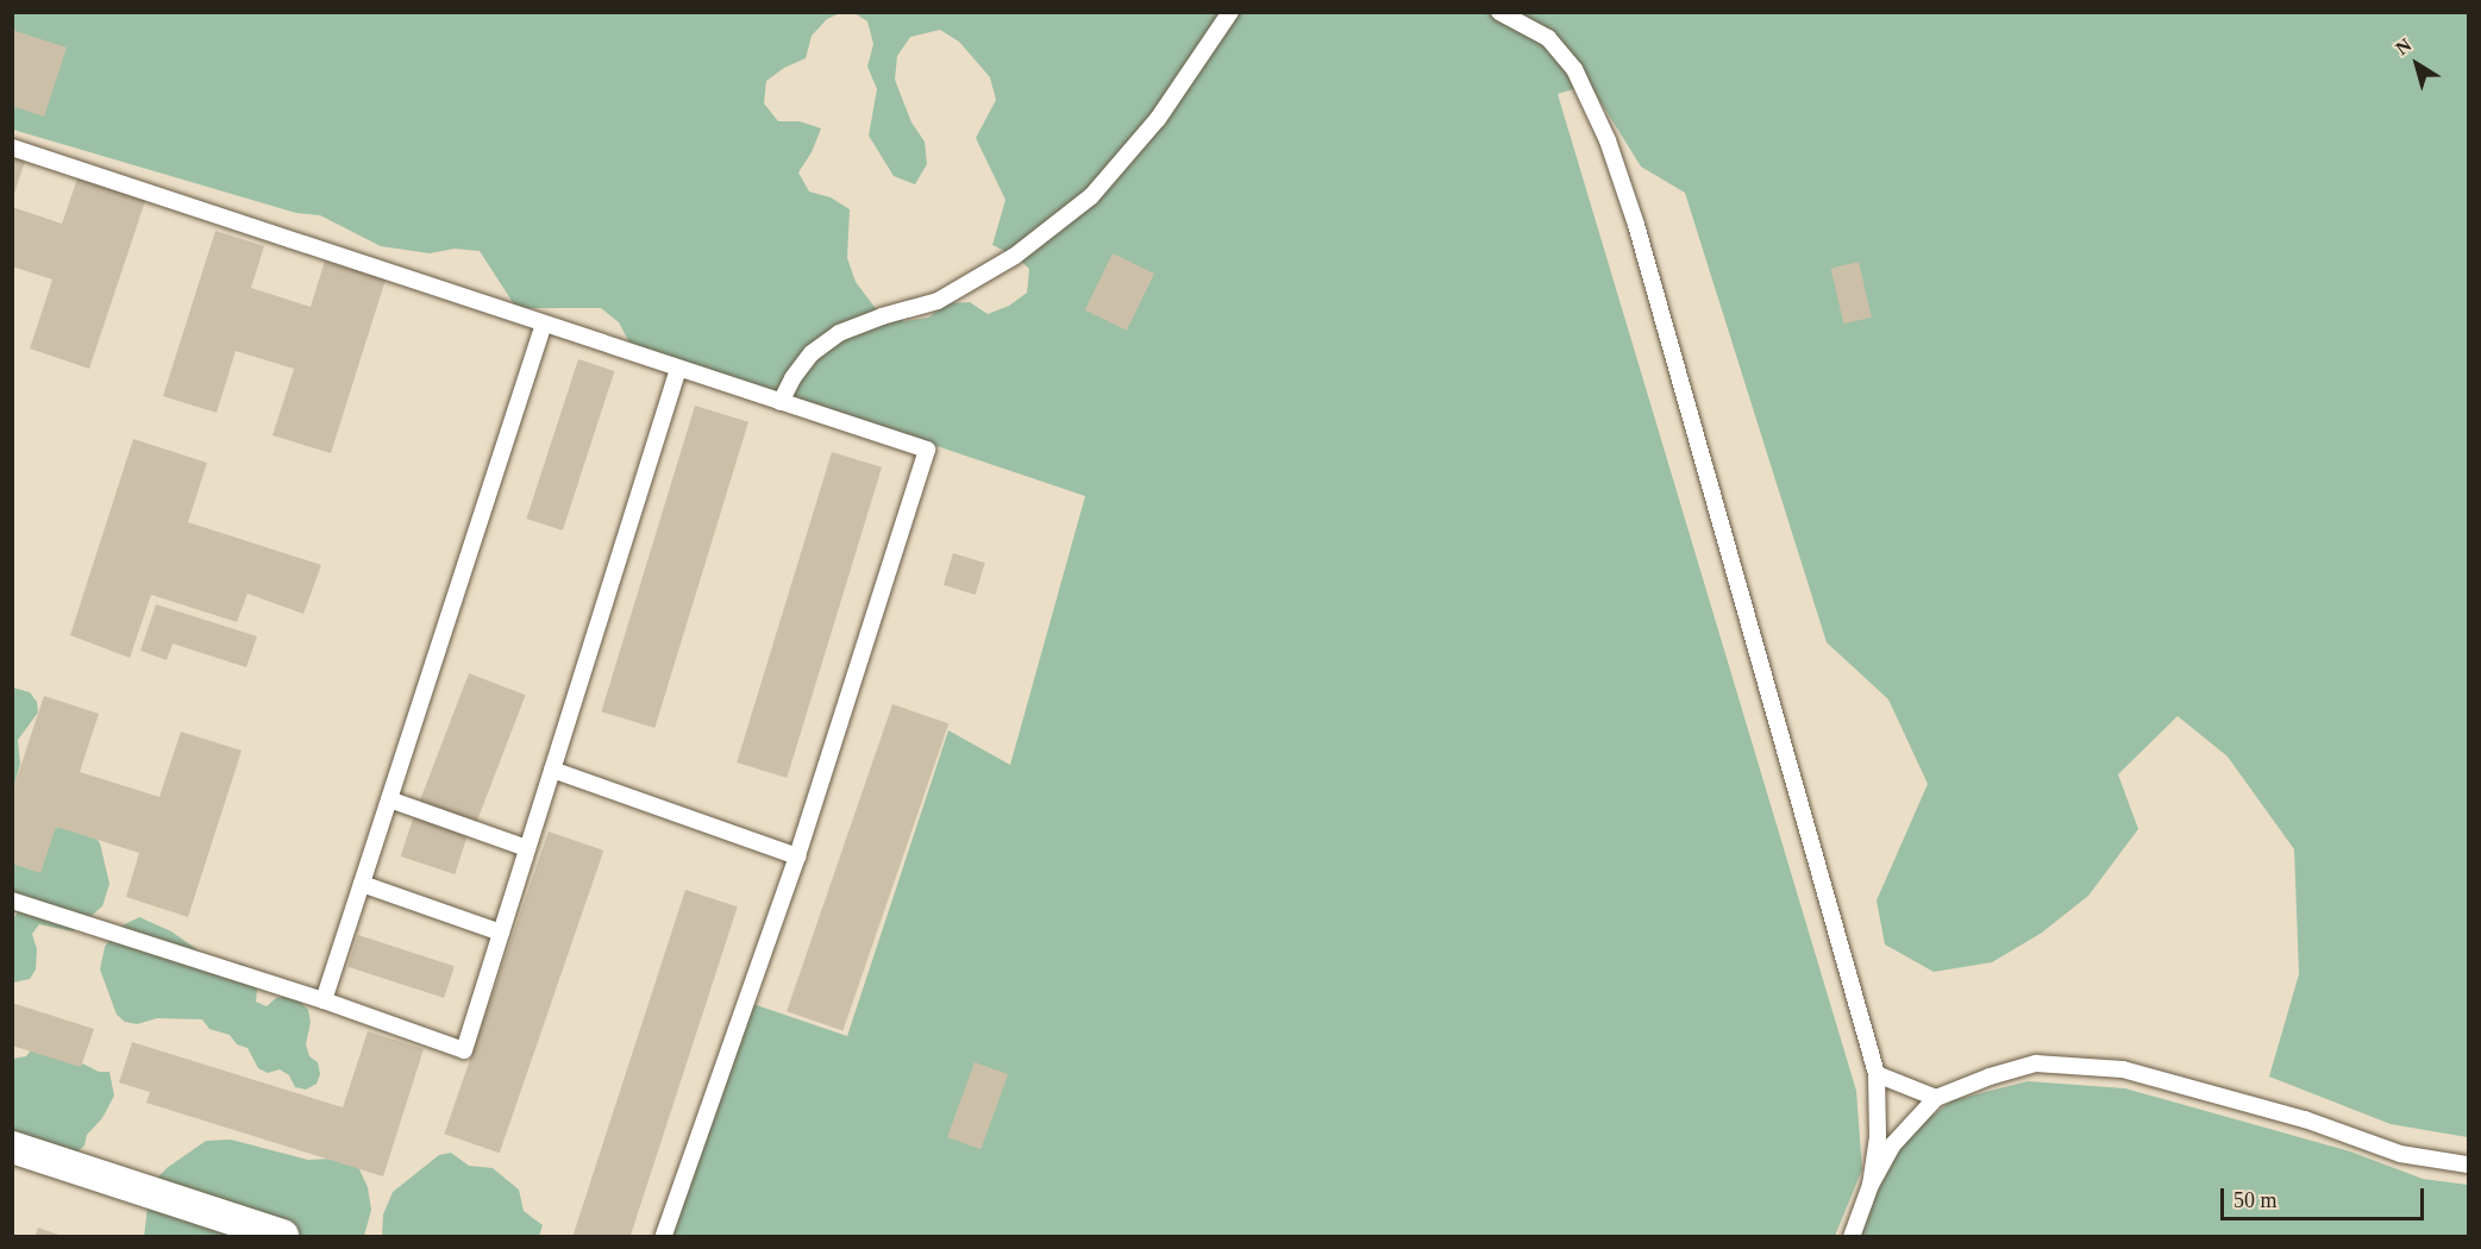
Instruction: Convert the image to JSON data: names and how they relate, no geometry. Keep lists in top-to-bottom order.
{
  "scale_bar": "50 m",
  "north": "top left"
}
